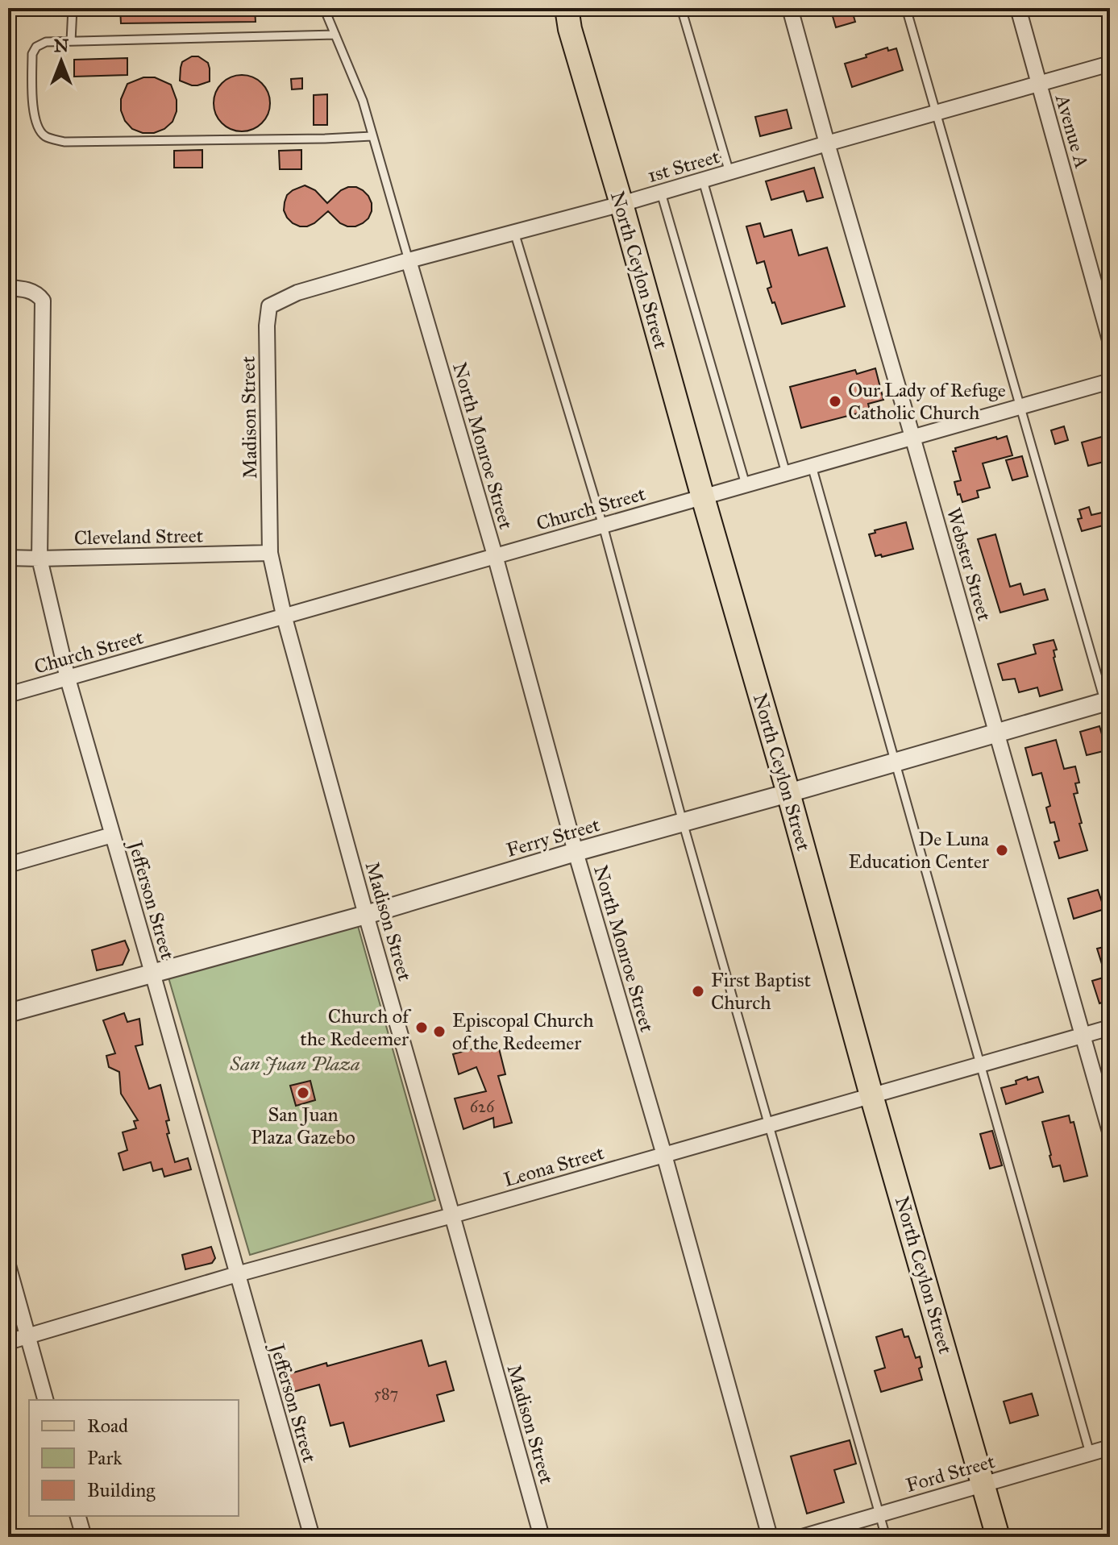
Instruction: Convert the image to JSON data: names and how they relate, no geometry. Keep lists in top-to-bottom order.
{
  "streets": {
    "main road": ["North Ceylon Street"],
    "street": [
      "Avenue A",
      "1st Street",
      "Madison Street",
      "North Monroe Street",
      "Church Street",
      "Cleveland Street",
      "Webster Street",
      "Ferry Street",
      "Jefferson Street",
      "Leona Street",
      "Ford Street"
    ]
  },
  "crossings": [
    ["Avenue A", "1st Street"],
    ["1st Street", "North Ceylon Street"],
    ["1st Street", "Madison Street"],
    ["1st Street", "North Monroe Street"],
    ["1st Street", "Webster Street"],
    ["North Ceylon Street", "Church Street"],
    ["North Ceylon Street", "Ferry Street"],
    ["North Ceylon Street", "Leona Street"],
    ["North Ceylon Street", "Ford Street"],
    ["Madison Street", "Church Street"],
    ["Madison Street", "Cleveland Street"],
    ["Madison Street", "Ferry Street"],
    ["Madison Street", "Leona Street"],
    ["North Monroe Street", "Church Street"],
    ["North Monroe Street", "Ferry Street"],
    ["North Monroe Street", "Leona Street"],
    ["Church Street", "Webster Street"],
    ["Church Street", "Jefferson Street"],
    ["Cleveland Street", "Jefferson Street"],
    ["Webster Street", "Ferry Street"],
    ["Webster Street", "Leona Street"],
    ["Ferry Street", "Jefferson Street"],
    ["Jefferson Street", "Leona Street"]
  ],
  "parks": ["San Juan Plaza"],
  "places": [
    "Our Lady of Refuge Catholic Church",
    "De Luna Education Center",
    "First Baptist Church",
    "Church of the Redeemer",
    "Episcopal Church of the Redeemer",
    "San Juan Plaza Gazebo"
  ],
  "house_numbers": ["626", "587"],
  "legend": ["Road", "Park", "Building"],
  "north": "top"
}
